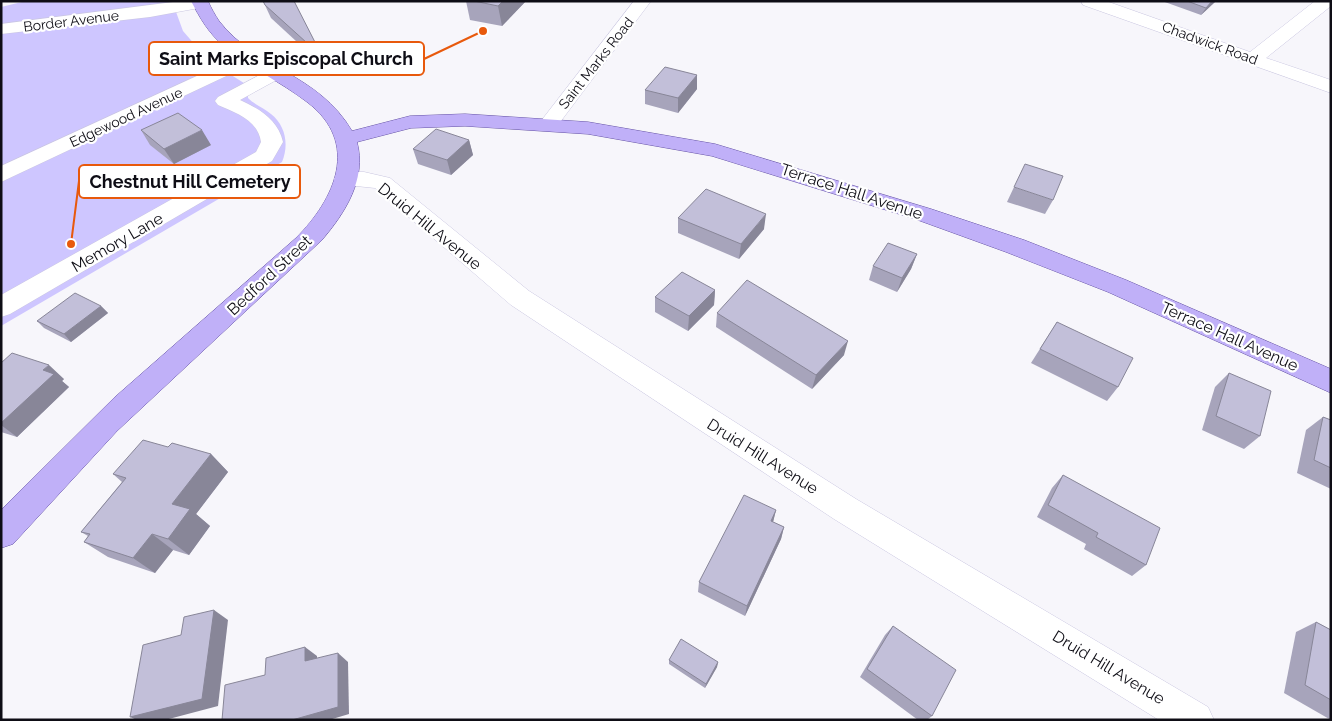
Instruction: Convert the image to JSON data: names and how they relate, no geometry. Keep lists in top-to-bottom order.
{
  "streets": {
    "main road": ["Terrace Hall Avenue", "Bedford Street"],
    "street": [
      "Border Avenue",
      "Chadwick Road",
      "Saint Marks Road",
      "Edgewood Avenue",
      "Druid Hill Avenue",
      "Memory Lane"
    ]
  },
  "crossings": [
    ["Border Avenue", "Bedford Street"],
    ["Saint Marks Road", "Terrace Hall Avenue"],
    ["Edgewood Avenue", "Bedford Street"],
    ["Terrace Hall Avenue", "Bedford Street"],
    ["Druid Hill Avenue", "Bedford Street"],
    ["Memory Lane", "Bedford Street"]
  ],
  "places": ["Saint Marks Episcopal Church", "Chestnut Hill Cemetery"]
}
